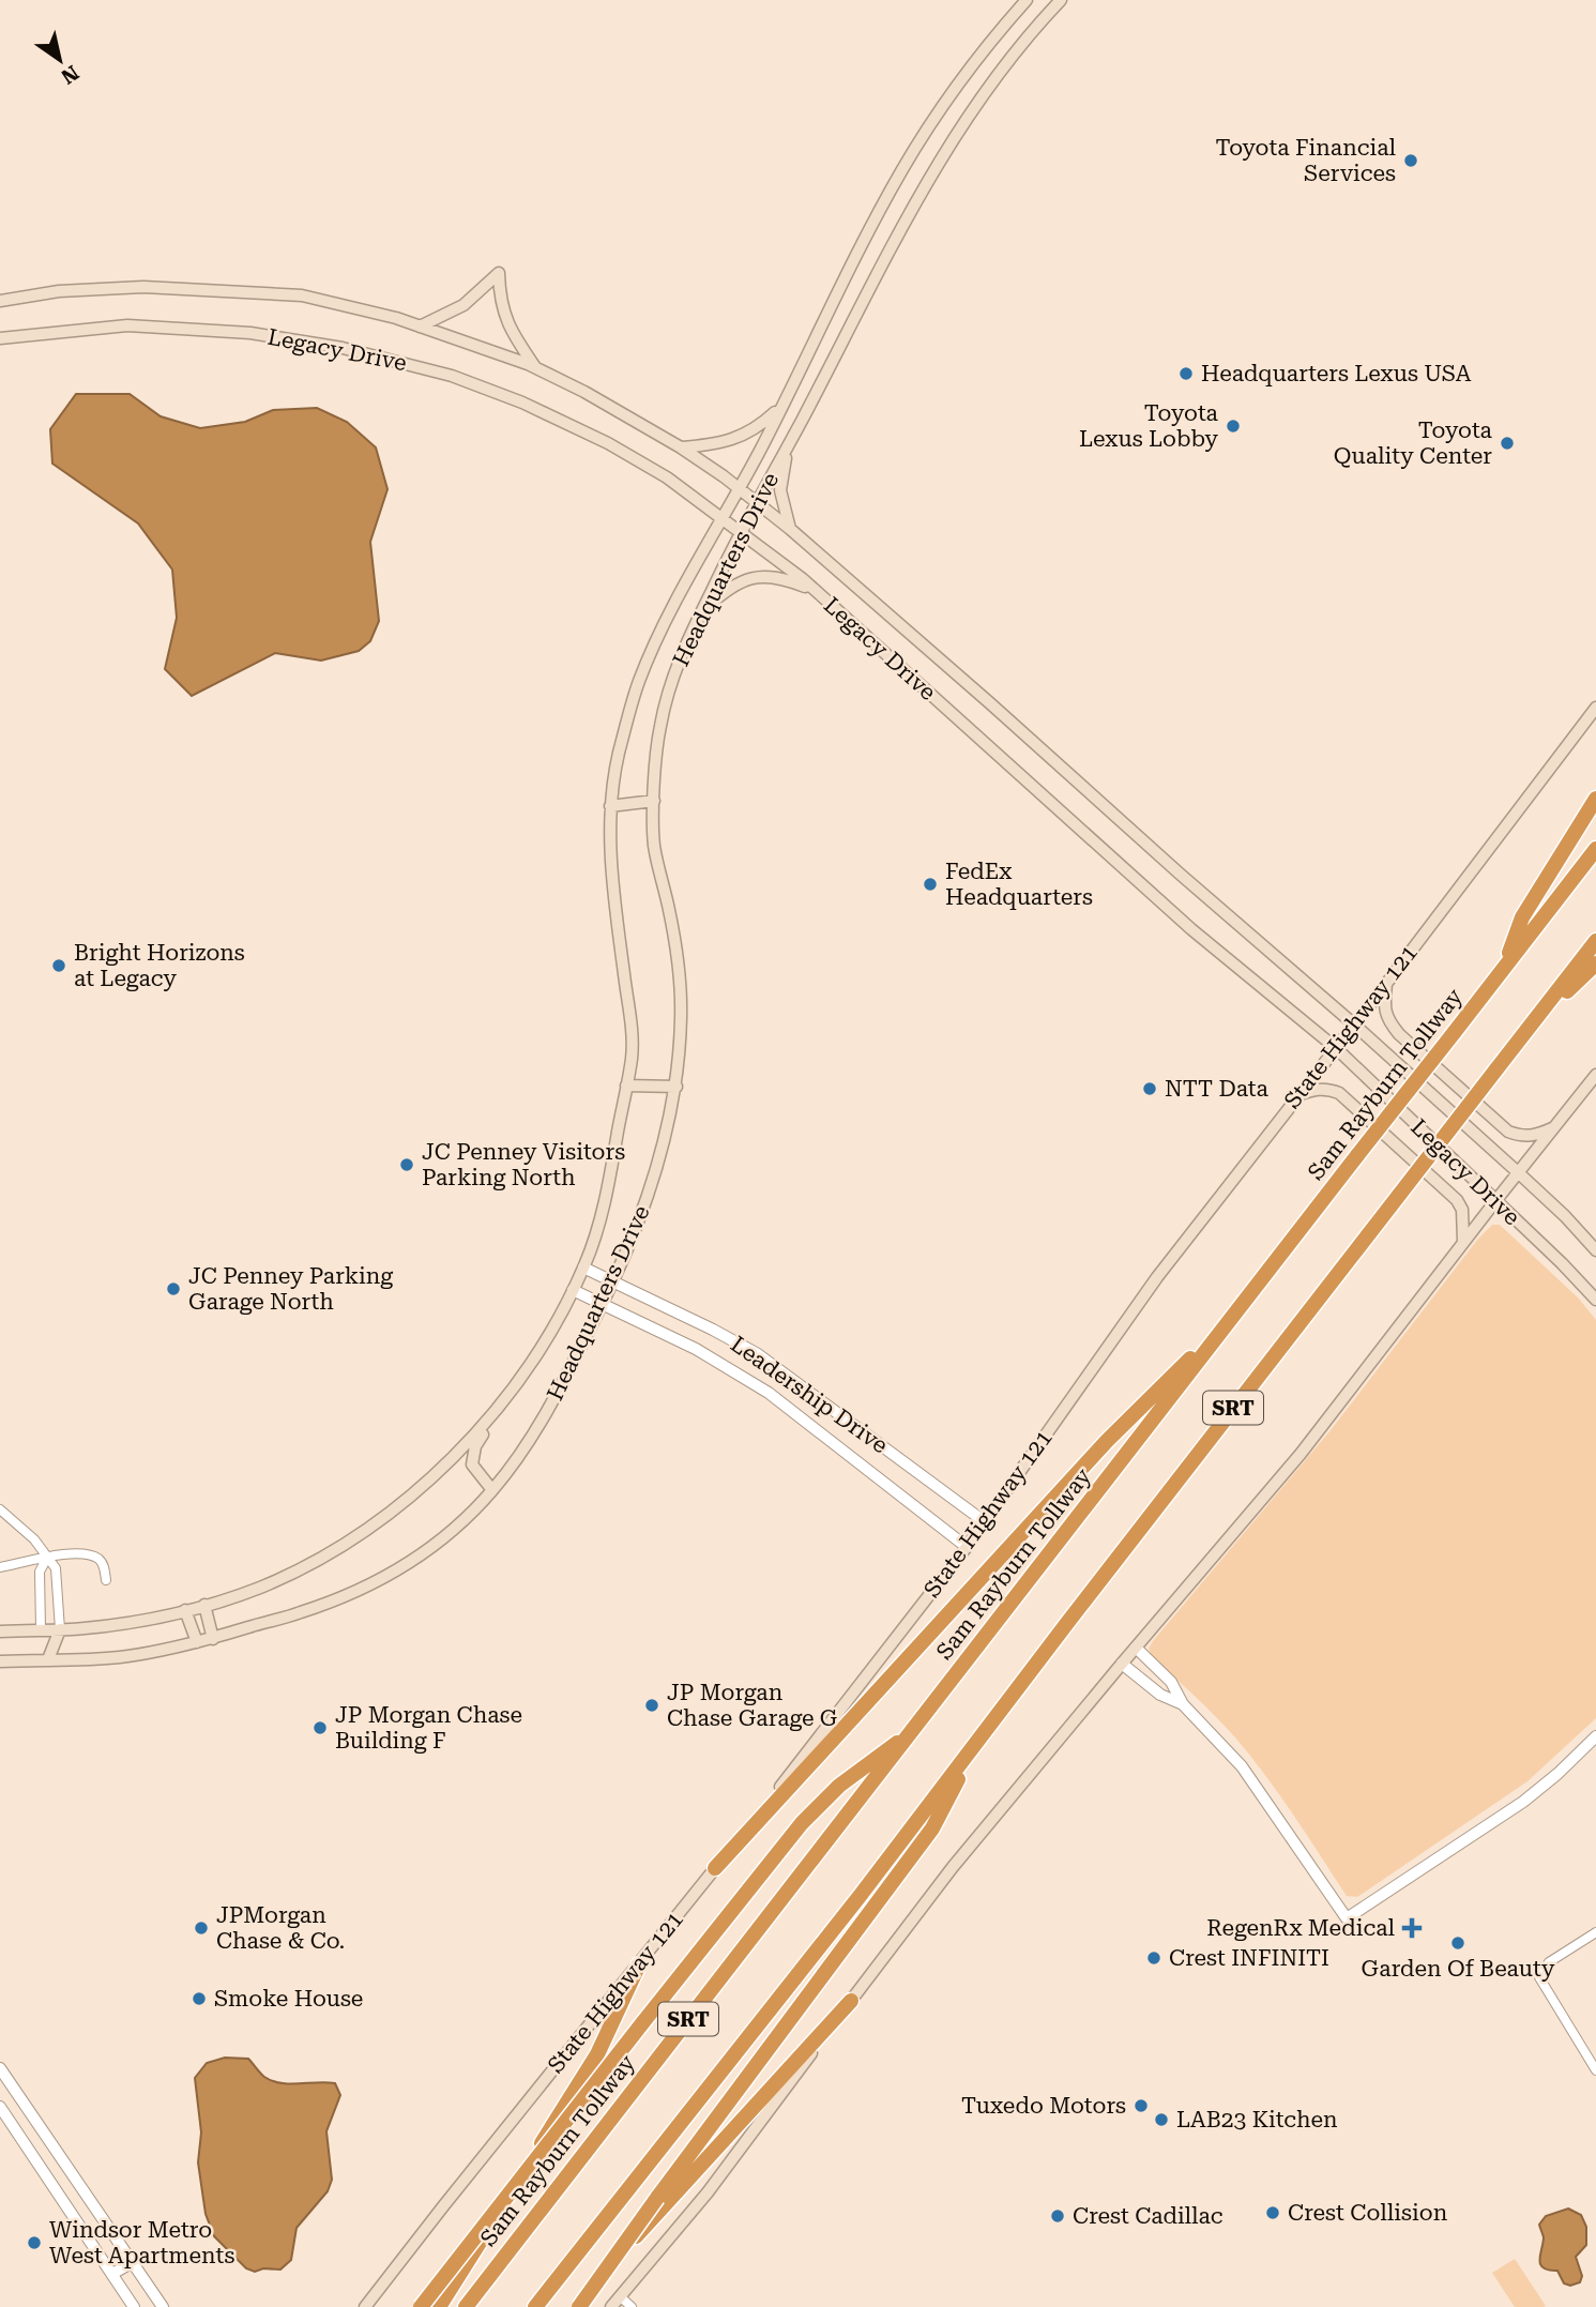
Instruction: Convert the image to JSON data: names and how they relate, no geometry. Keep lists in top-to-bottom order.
{
  "streets": {
    "highway": ["Sam Rayburn Tollway", "SRT"],
    "main road": ["Legacy Drive", "Headquarters Drive", "State Highway 121"],
    "street": ["Leadership Drive"]
  },
  "crossings": [
    ["Legacy Drive", "Headquarters Drive"],
    ["Legacy Drive", "State Highway 121"],
    ["Headquarters Drive", "Leadership Drive"],
    ["State Highway 121", "Leadership Drive"]
  ],
  "places": {
    "other": [
      "Toyota Financial Services",
      "Headquarters Lexus USA",
      "Toyota Lexus Lobby",
      "Toyota Quality Center",
      "FedEx Headquarters",
      "Bright Horizons at Legacy",
      "NTT Data",
      "JC Penney Visitors Parking North",
      "JC Penney Parking Garage North",
      "JP Morgan Chase Garage G",
      "JP Morgan Chase Building F",
      "JPMorgan Chase & Co.",
      "Garden Of Beauty",
      "Crest INFINITI",
      "Smoke House",
      "Tuxedo Motors",
      "LAB23 Kitchen",
      "Crest Collision",
      "Crest Cadillac",
      "Windsor Metro West Apartments"
    ],
    "health": ["RegenRx Medical"]
  },
  "north": "bottom right"
}
